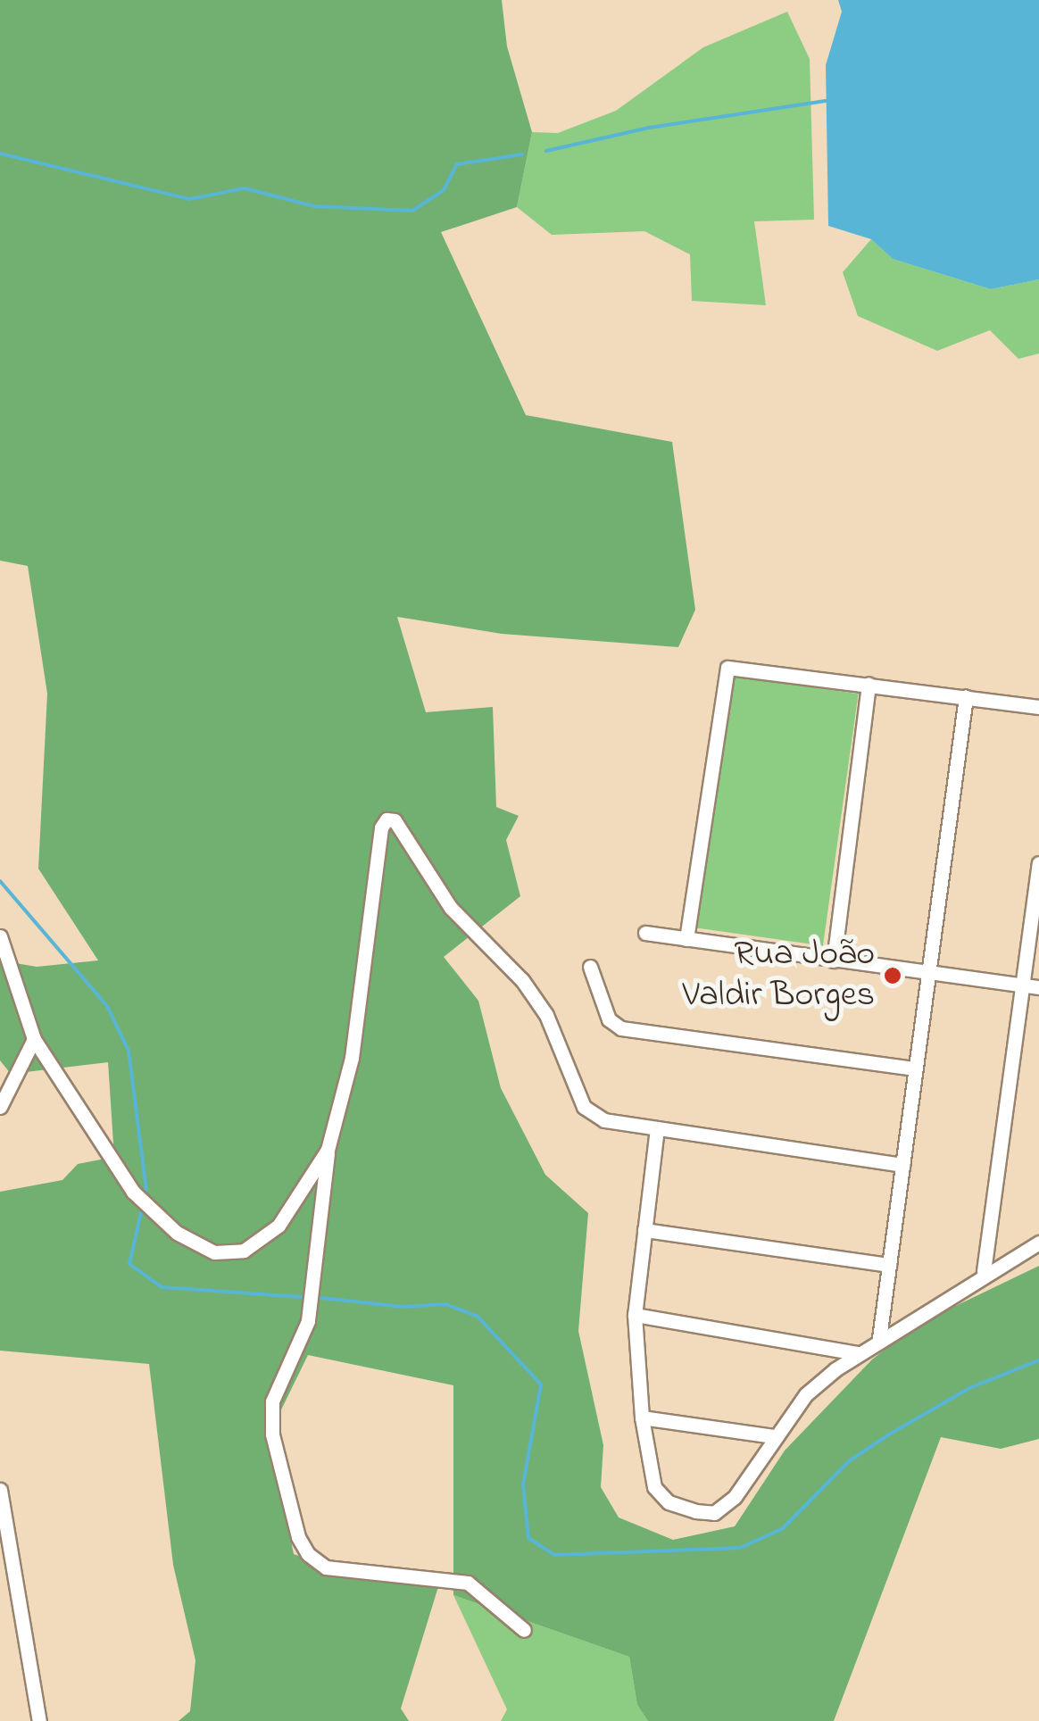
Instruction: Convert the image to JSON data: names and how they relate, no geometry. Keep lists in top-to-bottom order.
{
  "places": ["Rua João Valdir Borges"]
}
